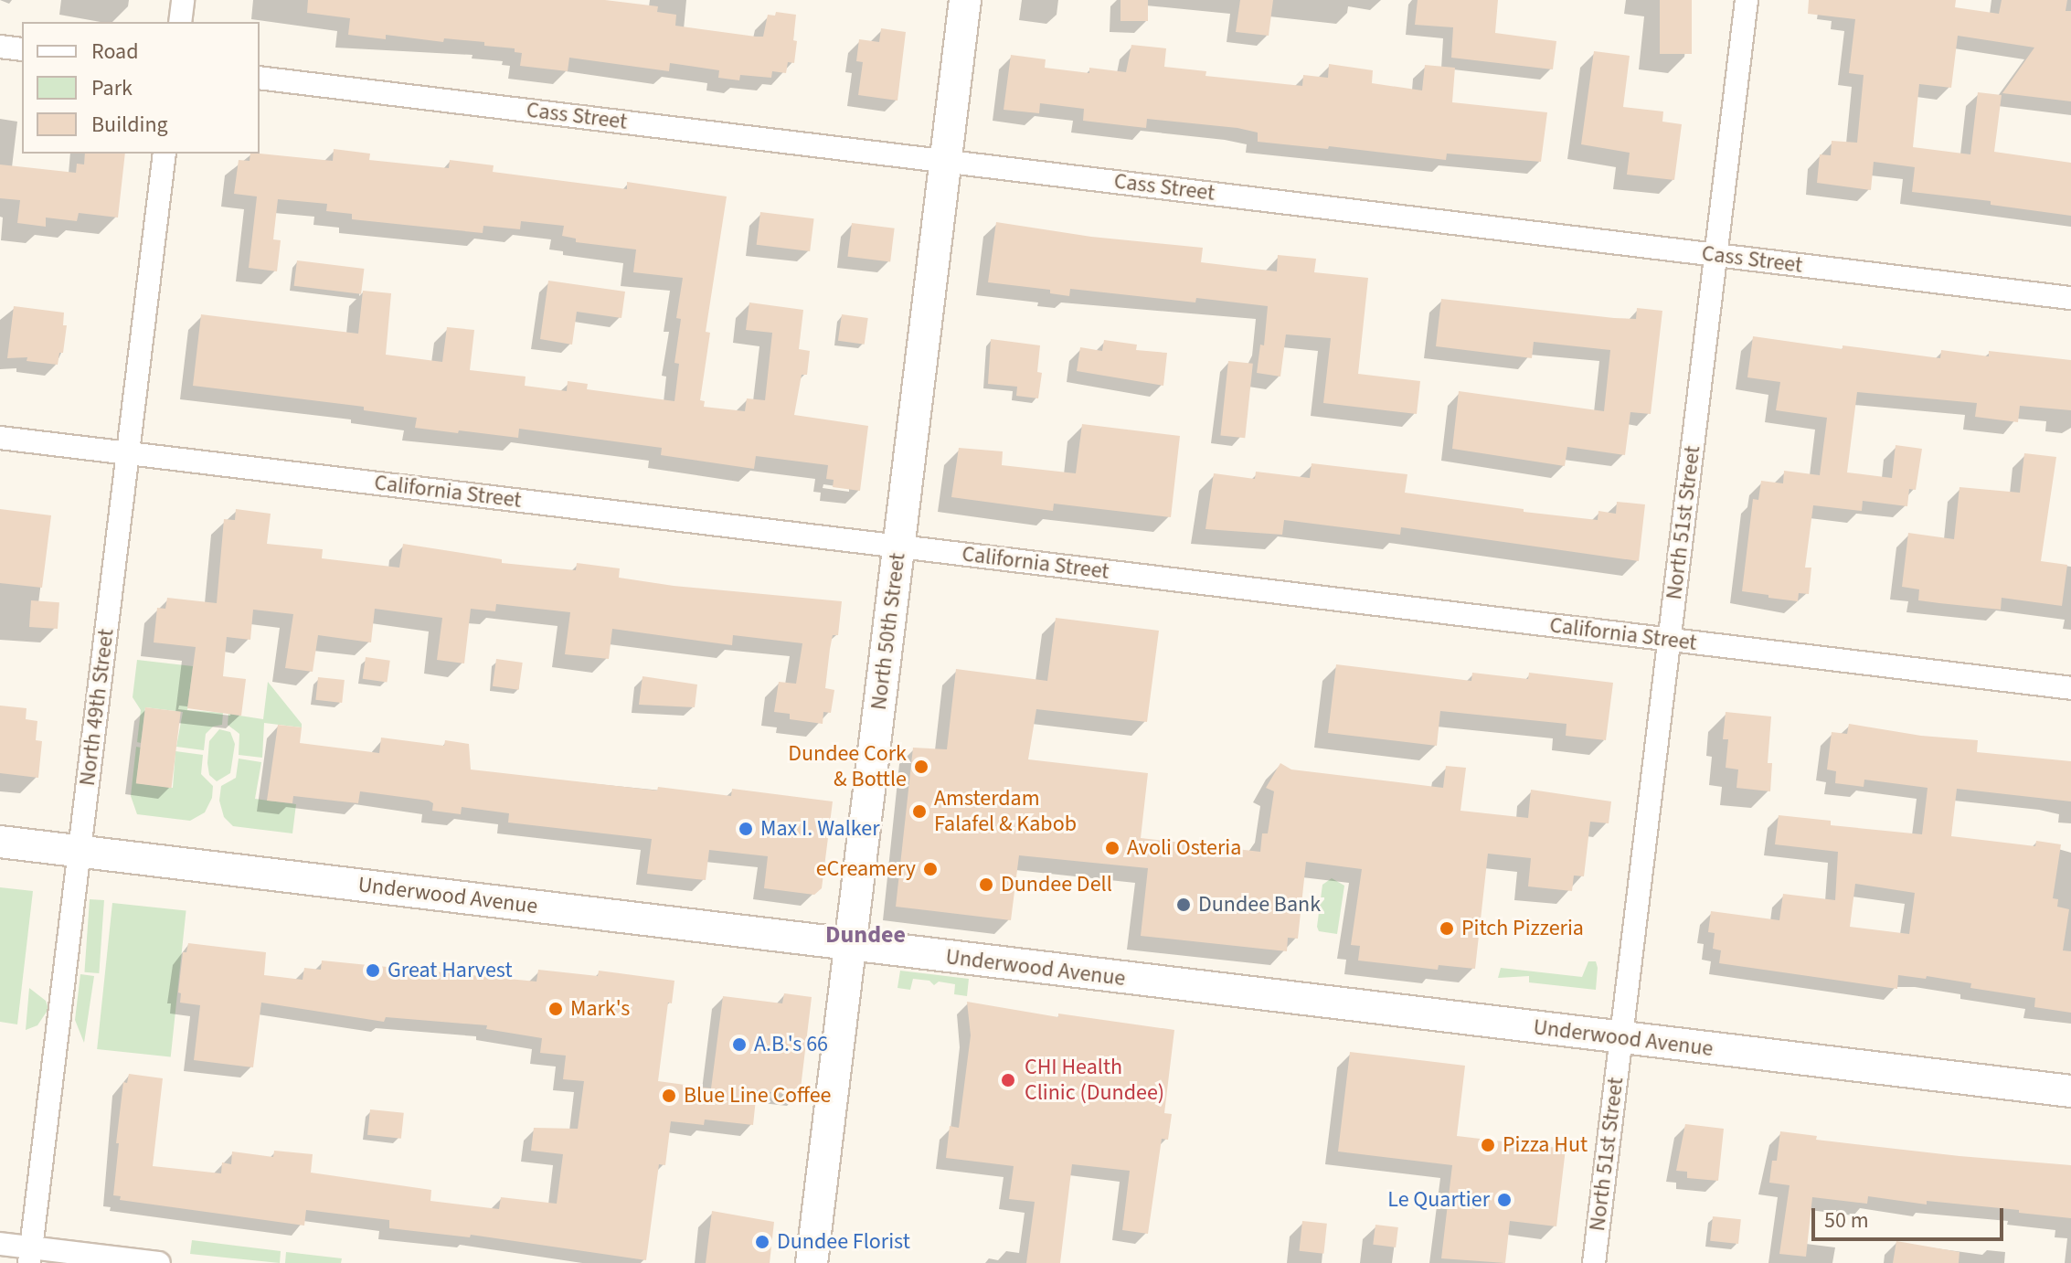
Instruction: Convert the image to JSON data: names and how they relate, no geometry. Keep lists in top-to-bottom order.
{
  "streets": {
    "main road": ["North 50th Street", "Underwood Avenue"],
    "street": [
      "Cass Street",
      "California Street",
      "North 51st Street",
      "North 49th Street"
    ]
  },
  "crossings": [
    ["Cass Street", "North 51st Street"],
    ["Cass Street", "North 50th Street"],
    ["California Street", "North 51st Street"],
    ["California Street", "North 50th Street"],
    ["California Street", "North 49th Street"],
    ["North 51st Street", "Underwood Avenue"],
    ["North 50th Street", "Underwood Avenue"],
    ["North 49th Street", "Underwood Avenue"]
  ],
  "districts": ["Dundee"],
  "places": [
    "Dundee Cork & Bottle",
    "Amsterdam Falafel & Kabob",
    "Max I. Walker",
    "Avoli Osteria",
    "eCreamery",
    "Dundee Dell",
    "Dundee Bank",
    "Pitch Pizzeria",
    "Great Harvest",
    "Mark's",
    "A.B.'s 66",
    "CHI Health Clinic (Dundee)",
    "Blue Line Coffee",
    "Pizza Hut",
    "Le Quartier",
    "Dundee Florist"
  ],
  "legend": ["Road", "Park", "Building"],
  "scale_bar": "50 m"
}
